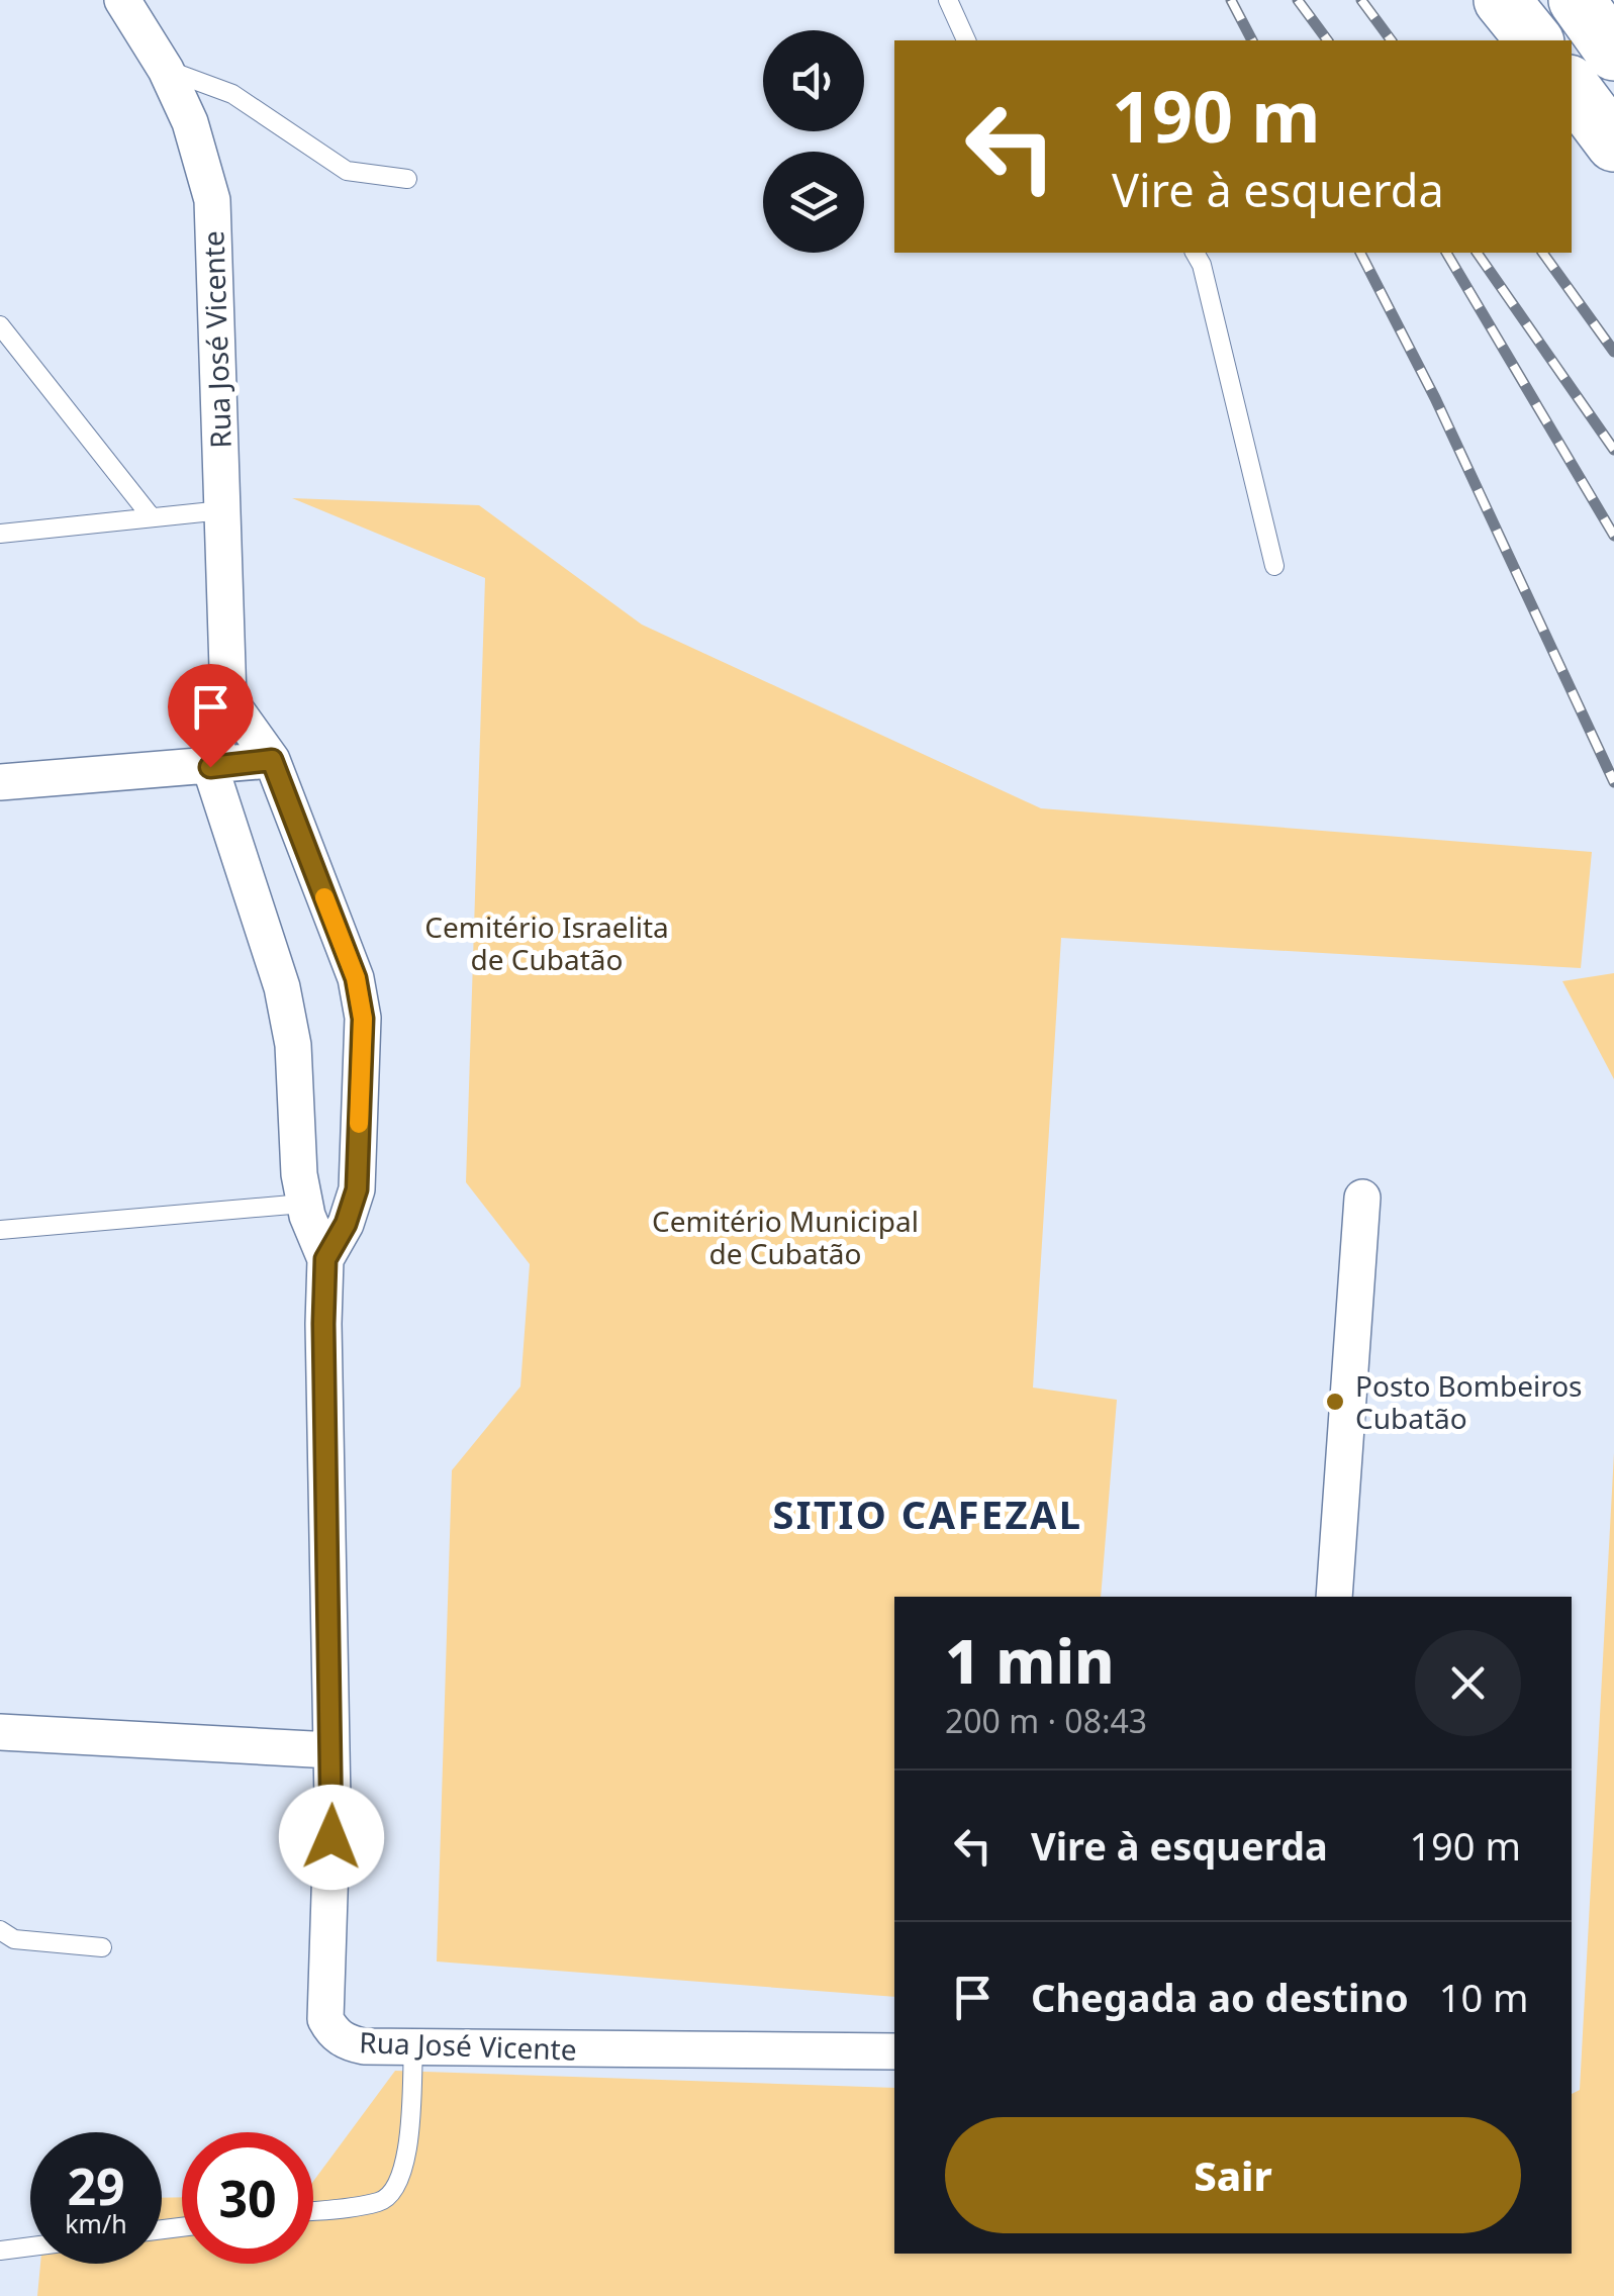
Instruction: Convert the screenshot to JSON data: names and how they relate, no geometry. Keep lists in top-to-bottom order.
{
  "streets": {
    "street": ["Rua José Vicente"]
  },
  "districts": ["SITIO CAFEZAL"],
  "parks": ["Cemitério Israelita de Cubatão", "Cemitério Municipal de Cubatão"],
  "places": ["Posto Bombeiros Cubatão"],
  "page": {
    "turn": ["190 m", "Vire à esquerda"],
    "heading": ["1 min", "200 m · 08:43"],
    "list": [
      {
        "name": "Vire à esquerda",
        "value": "190 m"
      },
      {
        "name": "Chegada ao destino",
        "value": "10 m"
      }
    ],
    "buttons": "Sair",
    "speed": "29 km/h",
    "limit": "30"
  }
}
